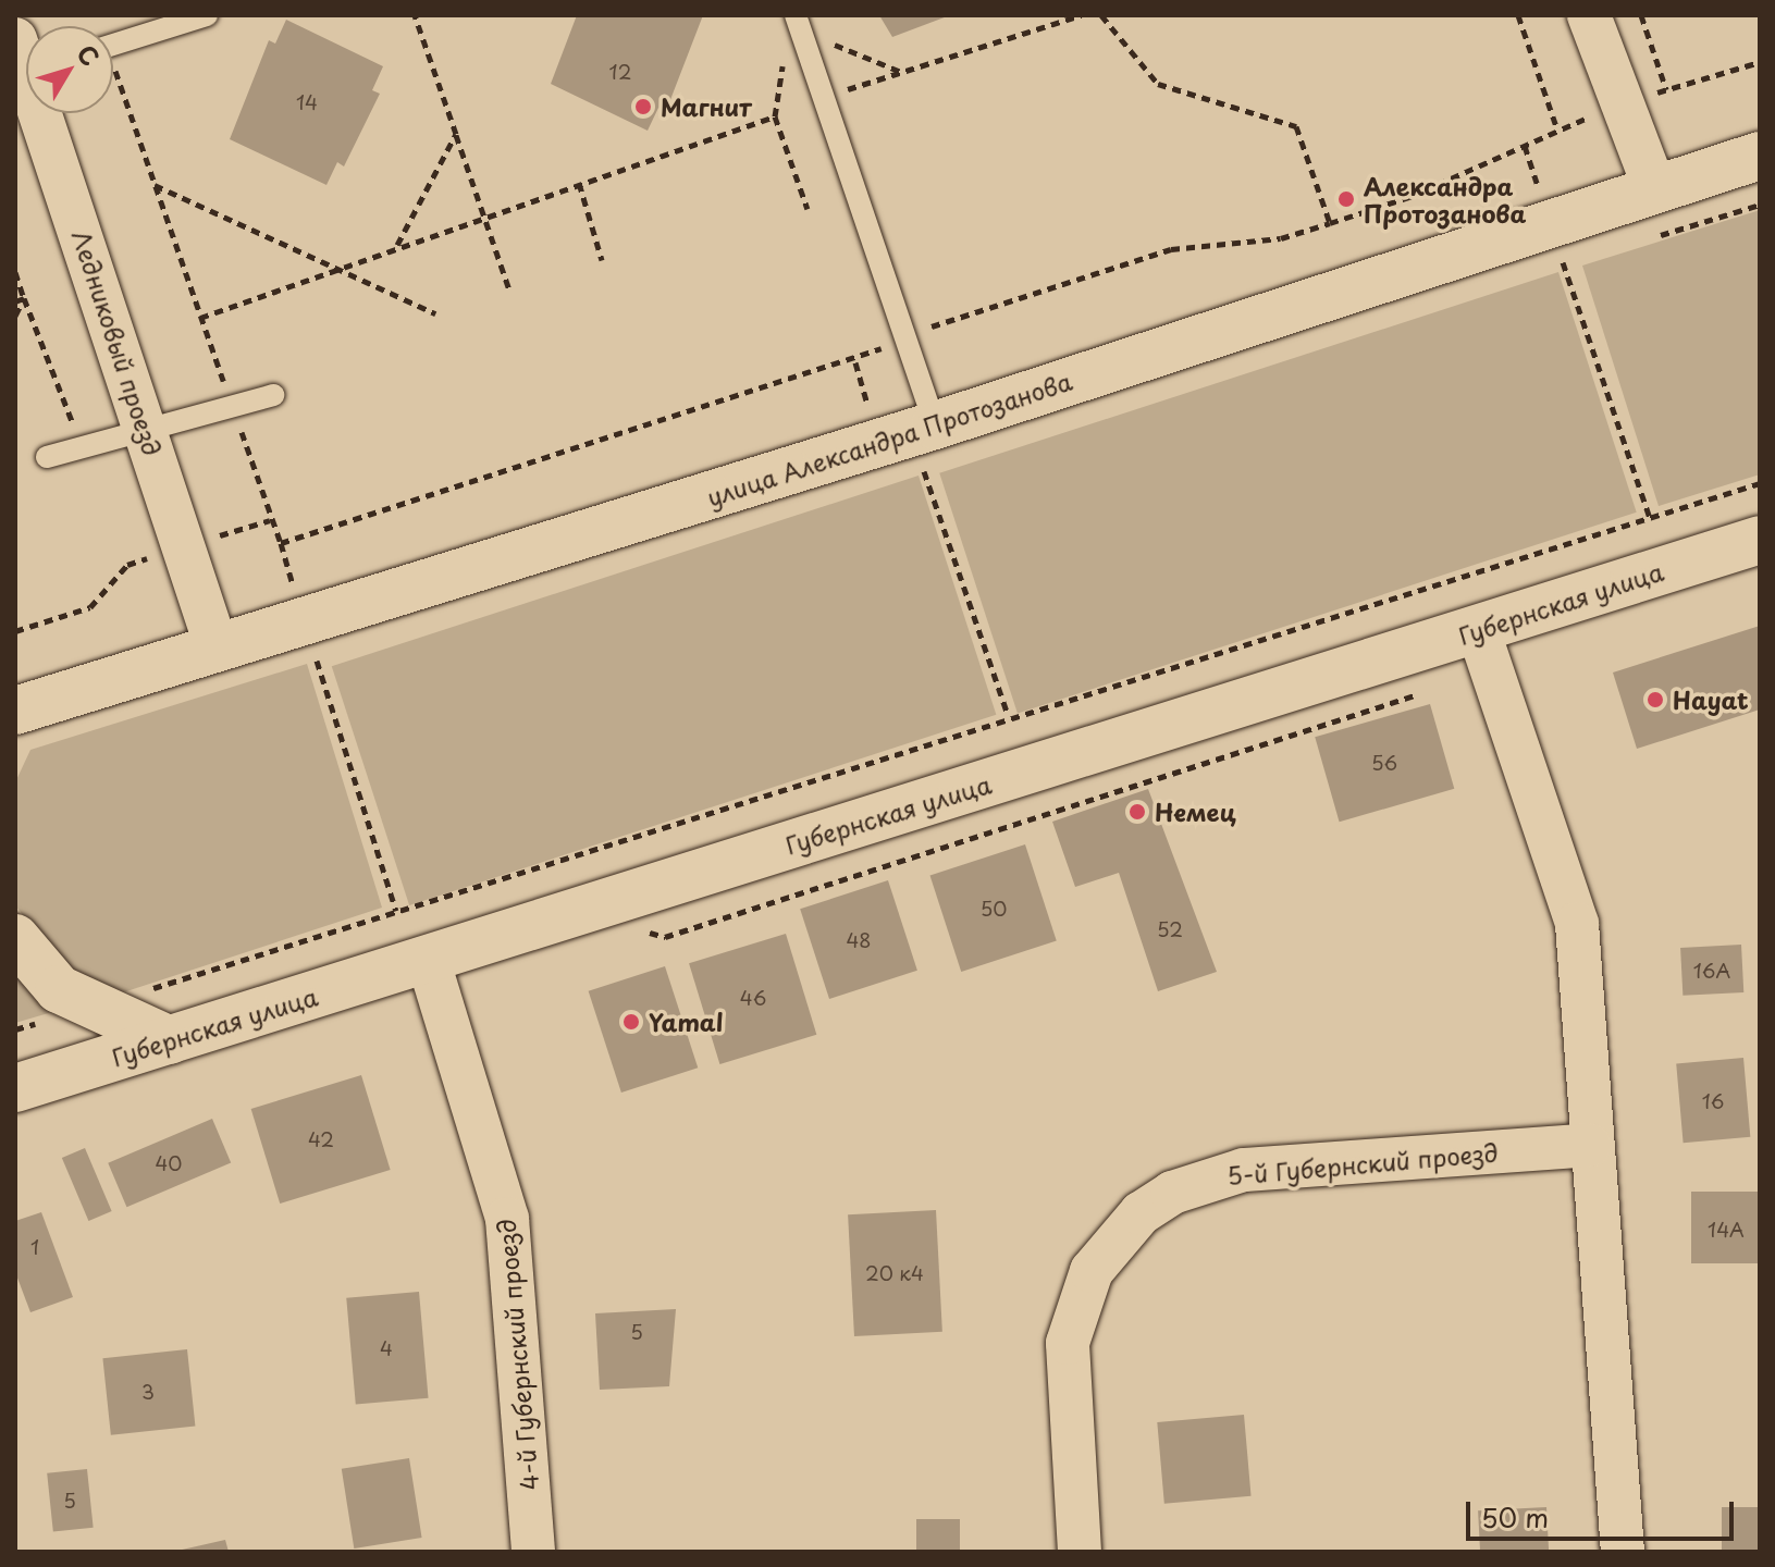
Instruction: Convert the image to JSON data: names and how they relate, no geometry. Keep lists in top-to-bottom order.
{
  "streets": {
    "street": [
      "Ледниковый проезд",
      "улица Александра Протозанова",
      "Губернская улица",
      "5-й Губернский проезд",
      "4-й Губернский проезд"
    ]
  },
  "crossings": [
    ["Ледниковый проезд", "улица Александра Протозанова"],
    ["Губернская улица", "4-й Губернский проезд"]
  ],
  "places": [
    "Магнит",
    "Александра Протозанова",
    "Hayat",
    "Немец",
    "Yamal"
  ],
  "house_numbers": [
    "12",
    "14",
    "56",
    "50",
    "52",
    "48",
    "16А",
    "46",
    "16",
    "42",
    "40",
    "14А",
    "1",
    "20 к4",
    "5",
    "4",
    "3",
    "5"
  ],
  "scale_bar": "50 m",
  "north": "top right"
}
